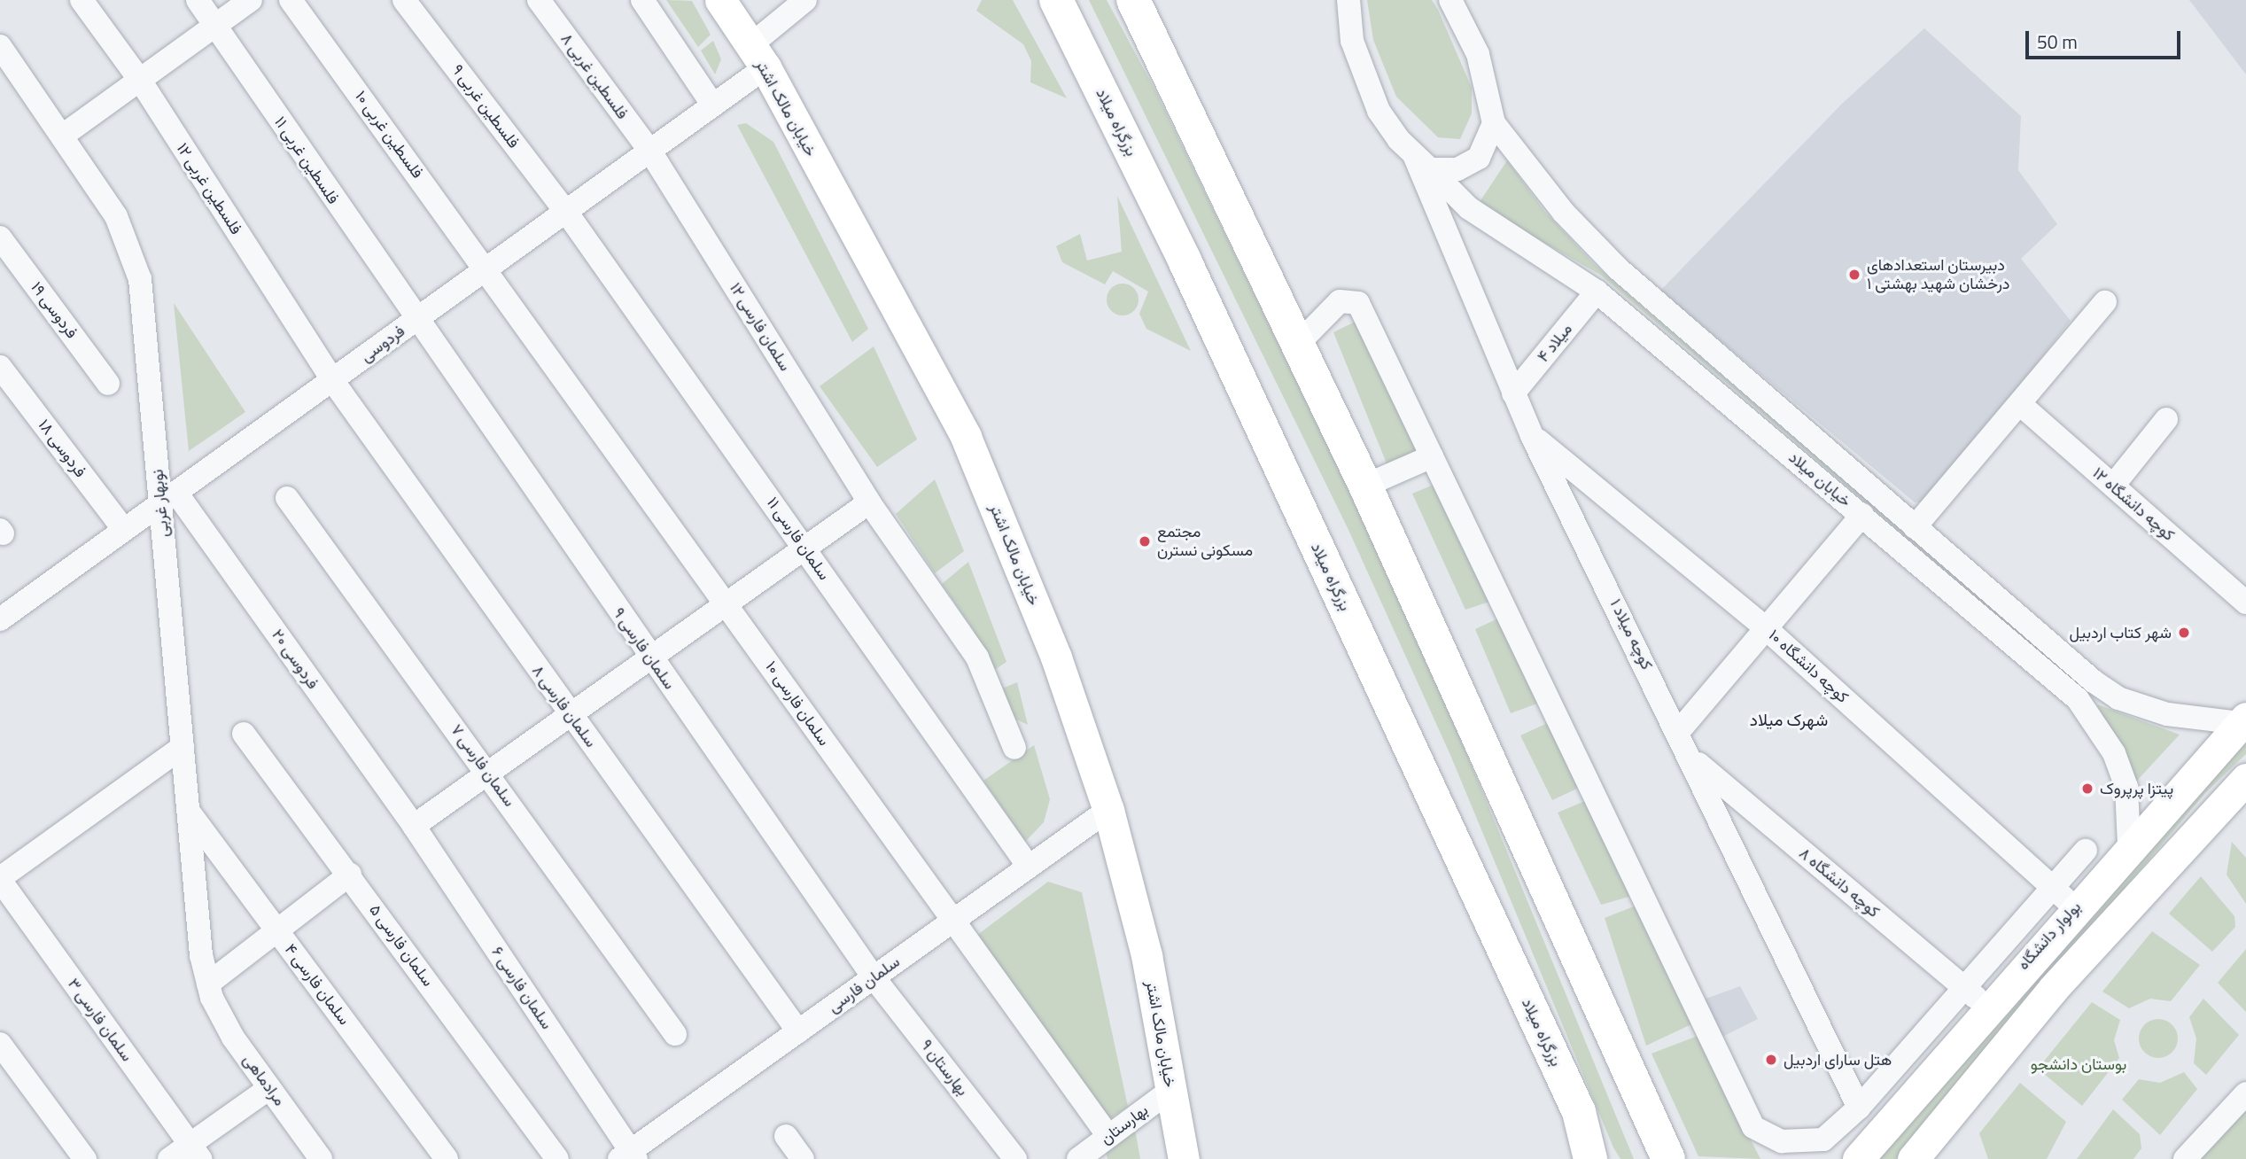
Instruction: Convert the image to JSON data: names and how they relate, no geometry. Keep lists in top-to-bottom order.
{
  "streets": {
    "highway": ["بزرگراه میلاد"],
    "main road": ["خیابان مالک اشتر", "بولوار دانشگاه"],
    "street": [
      "فلسطین غربی ۸",
      "فلسطین غربی ۹",
      "فلسطین غربی ۱۰",
      "فلسطین غربی ۱۱",
      "فلسطین غربی ۱۲",
      "فردوسی ۱۹",
      "سلمان فارسی ۱۲",
      "میلاد ۴",
      "فردوسی",
      "فردوسی ۱۸",
      "خیابان میلاد",
      "نوبهار غربی",
      "کوچه دانشگاه ۱۲",
      "سلمان فارسی ۱۱",
      "کوچه میلاد ۱",
      "سلمان فارسی ۹",
      "فردوسی ۲۰",
      "کوچه دانشگاه ۱۰",
      "سلمان فارسی ۱۰",
      "سلمان فارسی ۸",
      "سلمان فارسی ۷",
      "کوچه دانشگاه ۸",
      "سلمان فارسی ۵",
      "سلمان فارسی ۴",
      "سلمان فارسی",
      "سلمان فارسی ۶",
      "سلمان فارسی ۳",
      "بهارستان ۹",
      "مرادماهی",
      "بهارستان"
    ]
  },
  "crossings": [
    ["فلسطین غربی ۸", "سلمان فارسی ۱۲"],
    ["فلسطین غربی ۸", "فردوسی"],
    ["فلسطین غربی ۹", "فردوسی"],
    ["فلسطین غربی ۹", "سلمان فارسی ۱۱"],
    ["خیابان مالک اشتر", "فردوسی"],
    ["خیابان مالک اشتر", "سلمان فارسی"],
    ["خیابان مالک اشتر", "بهارستان"],
    ["فلسطین غربی ۱۰", "فردوسی"],
    ["فلسطین غربی ۱۰", "سلمان فارسی ۱۰"],
    ["فلسطین غربی ۱۱", "فردوسی"],
    ["فلسطین غربی ۱۱", "سلمان فارسی ۹"],
    ["فلسطین غربی ۱۲", "فردوسی"],
    ["فلسطین غربی ۱۲", "سلمان فارسی ۸"],
    ["سلمان فارسی ۱۲", "فردوسی"],
    ["میلاد ۴", "خیابان میلاد"],
    ["میلاد ۴", "کوچه میلاد ۱"],
    ["فردوسی", "فردوسی ۱۸"],
    ["فردوسی", "نوبهار غربی"],
    ["فردوسی", "سلمان فارسی ۱۱"],
    ["فردوسی", "سلمان فارسی ۹"],
    ["فردوسی", "فردوسی ۲۰"],
    ["فردوسی", "سلمان فارسی ۱۰"],
    ["فردوسی", "سلمان فارسی ۸"],
    ["خیابان میلاد", "کوچه میلاد ۱"],
    ["خیابان میلاد", "بولوار دانشگاه"],
    ["نوبهار غربی", "فردوسی ۲۰"],
    ["نوبهار غربی", "سلمان فارسی ۴"],
    ["نوبهار غربی", "مرادماهی"],
    ["سلمان فارسی ۱۱", "سلمان فارسی"],
    ["کوچه میلاد ۱", "کوچه دانشگاه ۱۰"],
    ["کوچه میلاد ۱", "کوچه دانشگاه ۸"],
    ["سلمان فارسی ۹", "سلمان فارسی"],
    ["سلمان فارسی ۹", "بهارستان ۹"],
    ["فردوسی ۲۰", "سلمان فارسی ۶"],
    ["کوچه دانشگاه ۱۰", "بولوار دانشگاه"],
    ["سلمان فارسی ۱۰", "سلمان فارسی"],
    ["سلمان فارسی ۱۰", "بهارستان"],
    ["سلمان فارسی ۸", "سلمان فارسی"],
    ["کوچه دانشگاه ۸", "بولوار دانشگاه"],
    ["سلمان فارسی", "سلمان فارسی ۶"],
    ["سلمان فارسی", "بهارستان ۹"]
  ],
  "districts": ["شهرک میلاد"],
  "parks": ["بوستان دانشجو"],
  "places": [
    "دبیرستان استعدادهای درخشان شهید بهشتی ۱",
    "مجتمع مسکونی نسترن",
    "شهر کتاب اردبیل",
    "پیتزا پرپروک",
    "هتل سارای اردبیل"
  ],
  "scale_bar": "50 m"
}
